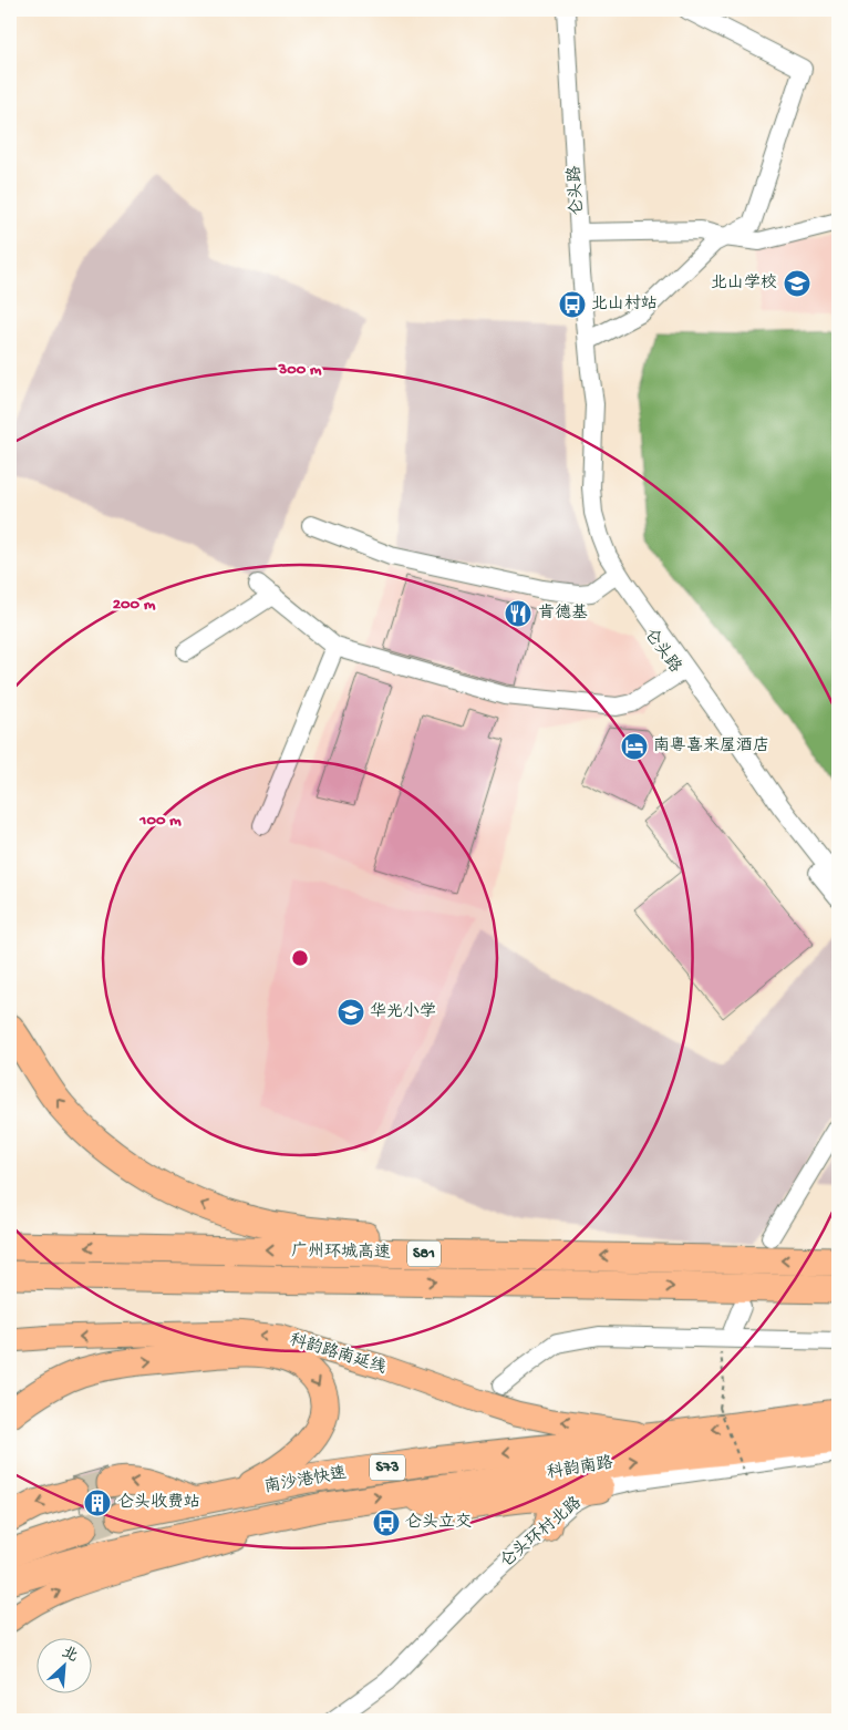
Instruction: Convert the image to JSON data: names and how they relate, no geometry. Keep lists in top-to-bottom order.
{
  "streets": {
    "highway": [
      "广州环城高速",
      "S81",
      "S73",
      "科韵南路",
      "南沙港快速"
    ],
    "main road": ["科韵路南延线"],
    "street": ["仑头路", "仑头环村北路"]
  },
  "crossings": [
    ["科韵路南延线", "南沙港快速"],
    ["科韵南路", "南沙港快速"]
  ],
  "one_way": ["科韵路南延线"],
  "places": {
    "school or university": ["北山学校", "华光小学"],
    "bus stop": ["北山村站", "仑头立交"],
    "restaurant": ["肯德基"],
    "hotel": ["南粤喜来屋酒店"],
    "building": ["仑头收费站"]
  },
  "north": "top right",
  "rings": ["300 m", "200 m", "100 m"]
}
